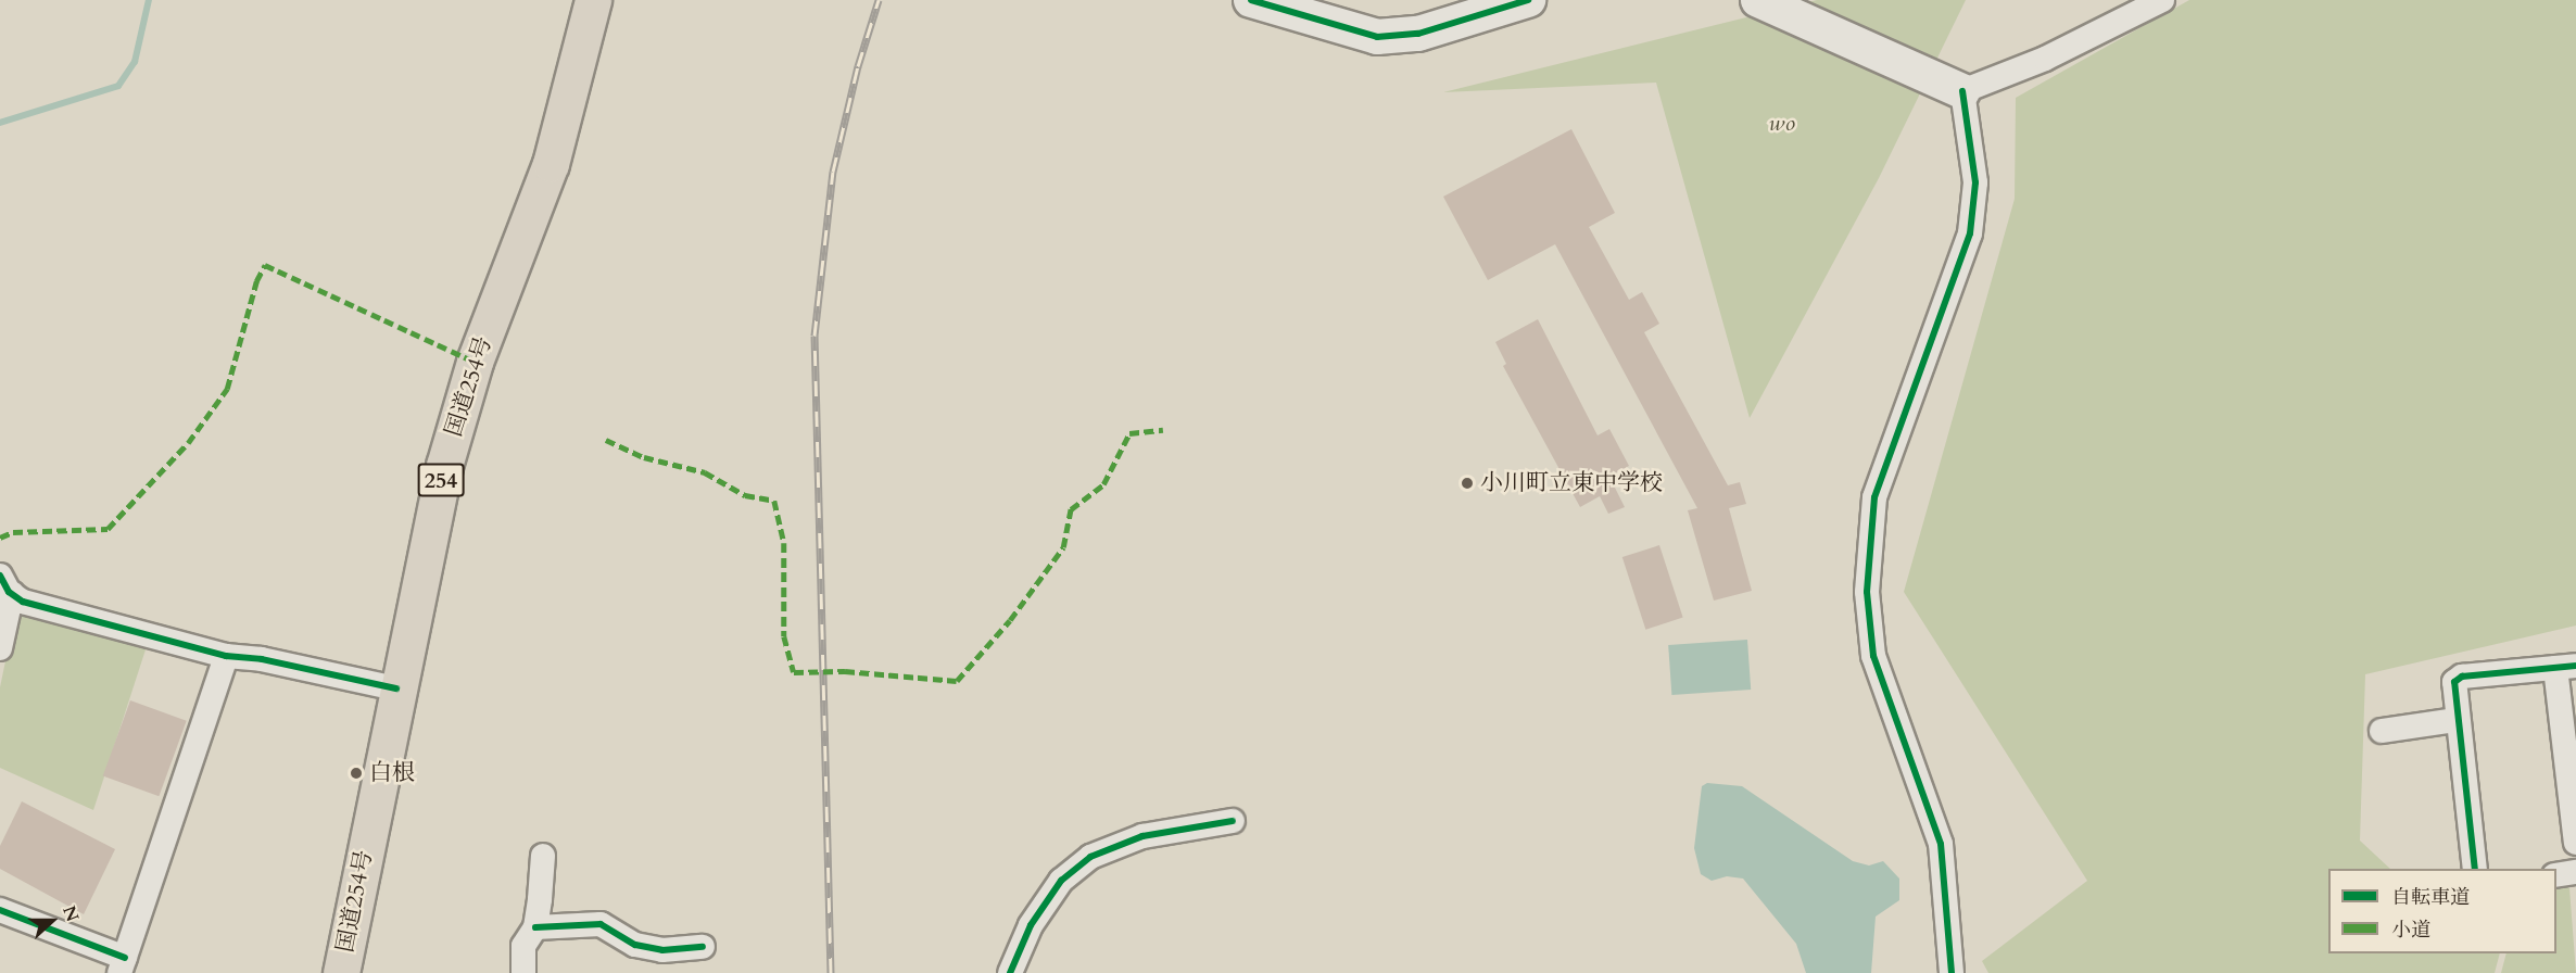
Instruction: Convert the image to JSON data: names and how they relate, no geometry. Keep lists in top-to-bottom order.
{
  "streets": {
    "highway": ["国道254号", "254"]
  },
  "parks": ["wo"],
  "places": ["小川町立東中学校", "白根"],
  "legend": ["自転車道", "小道"],
  "north": "right"
}
